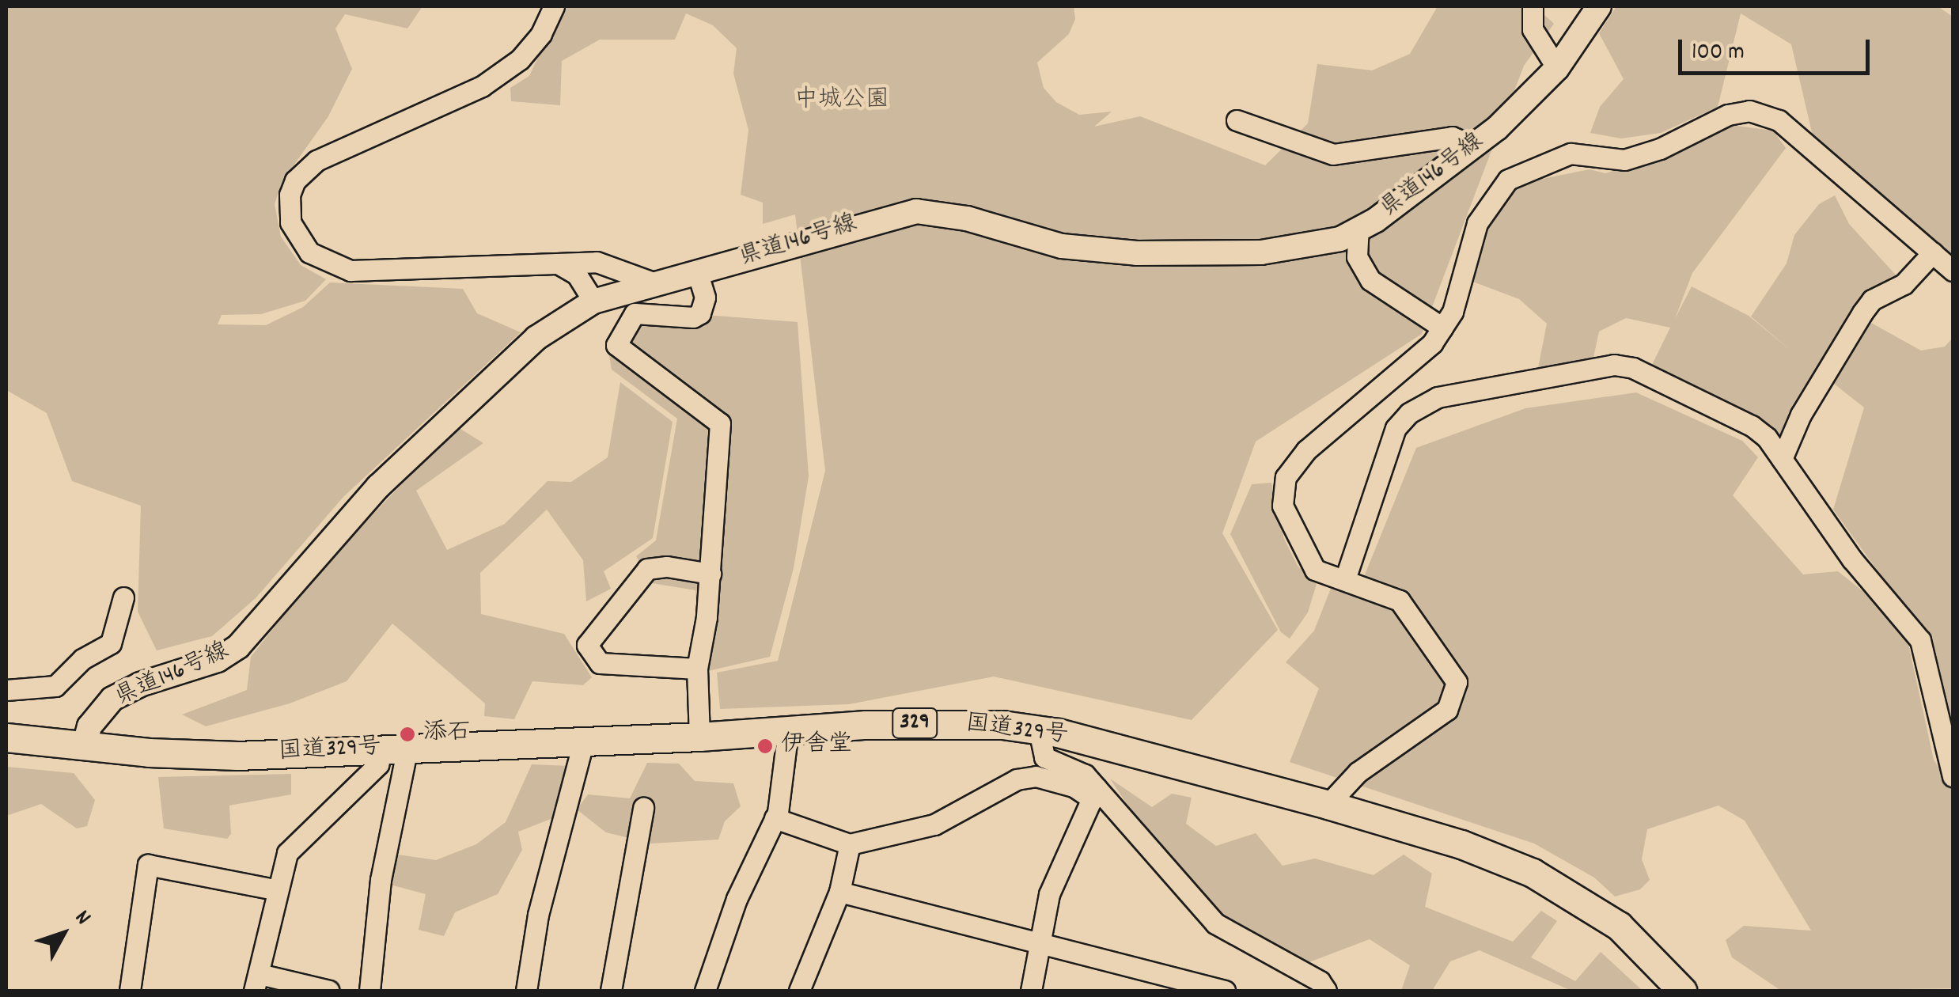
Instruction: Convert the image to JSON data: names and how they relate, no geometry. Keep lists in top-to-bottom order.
{
  "streets": {
    "highway": ["329", "国道329号"],
    "main road": ["県道146号線"]
  },
  "crossings": [
    ["県道146号線", "国道329号"]
  ],
  "parks": ["中城公園"],
  "places": ["添石", "伊舎堂"],
  "scale_bar": "100 m",
  "north": "top right"
}
